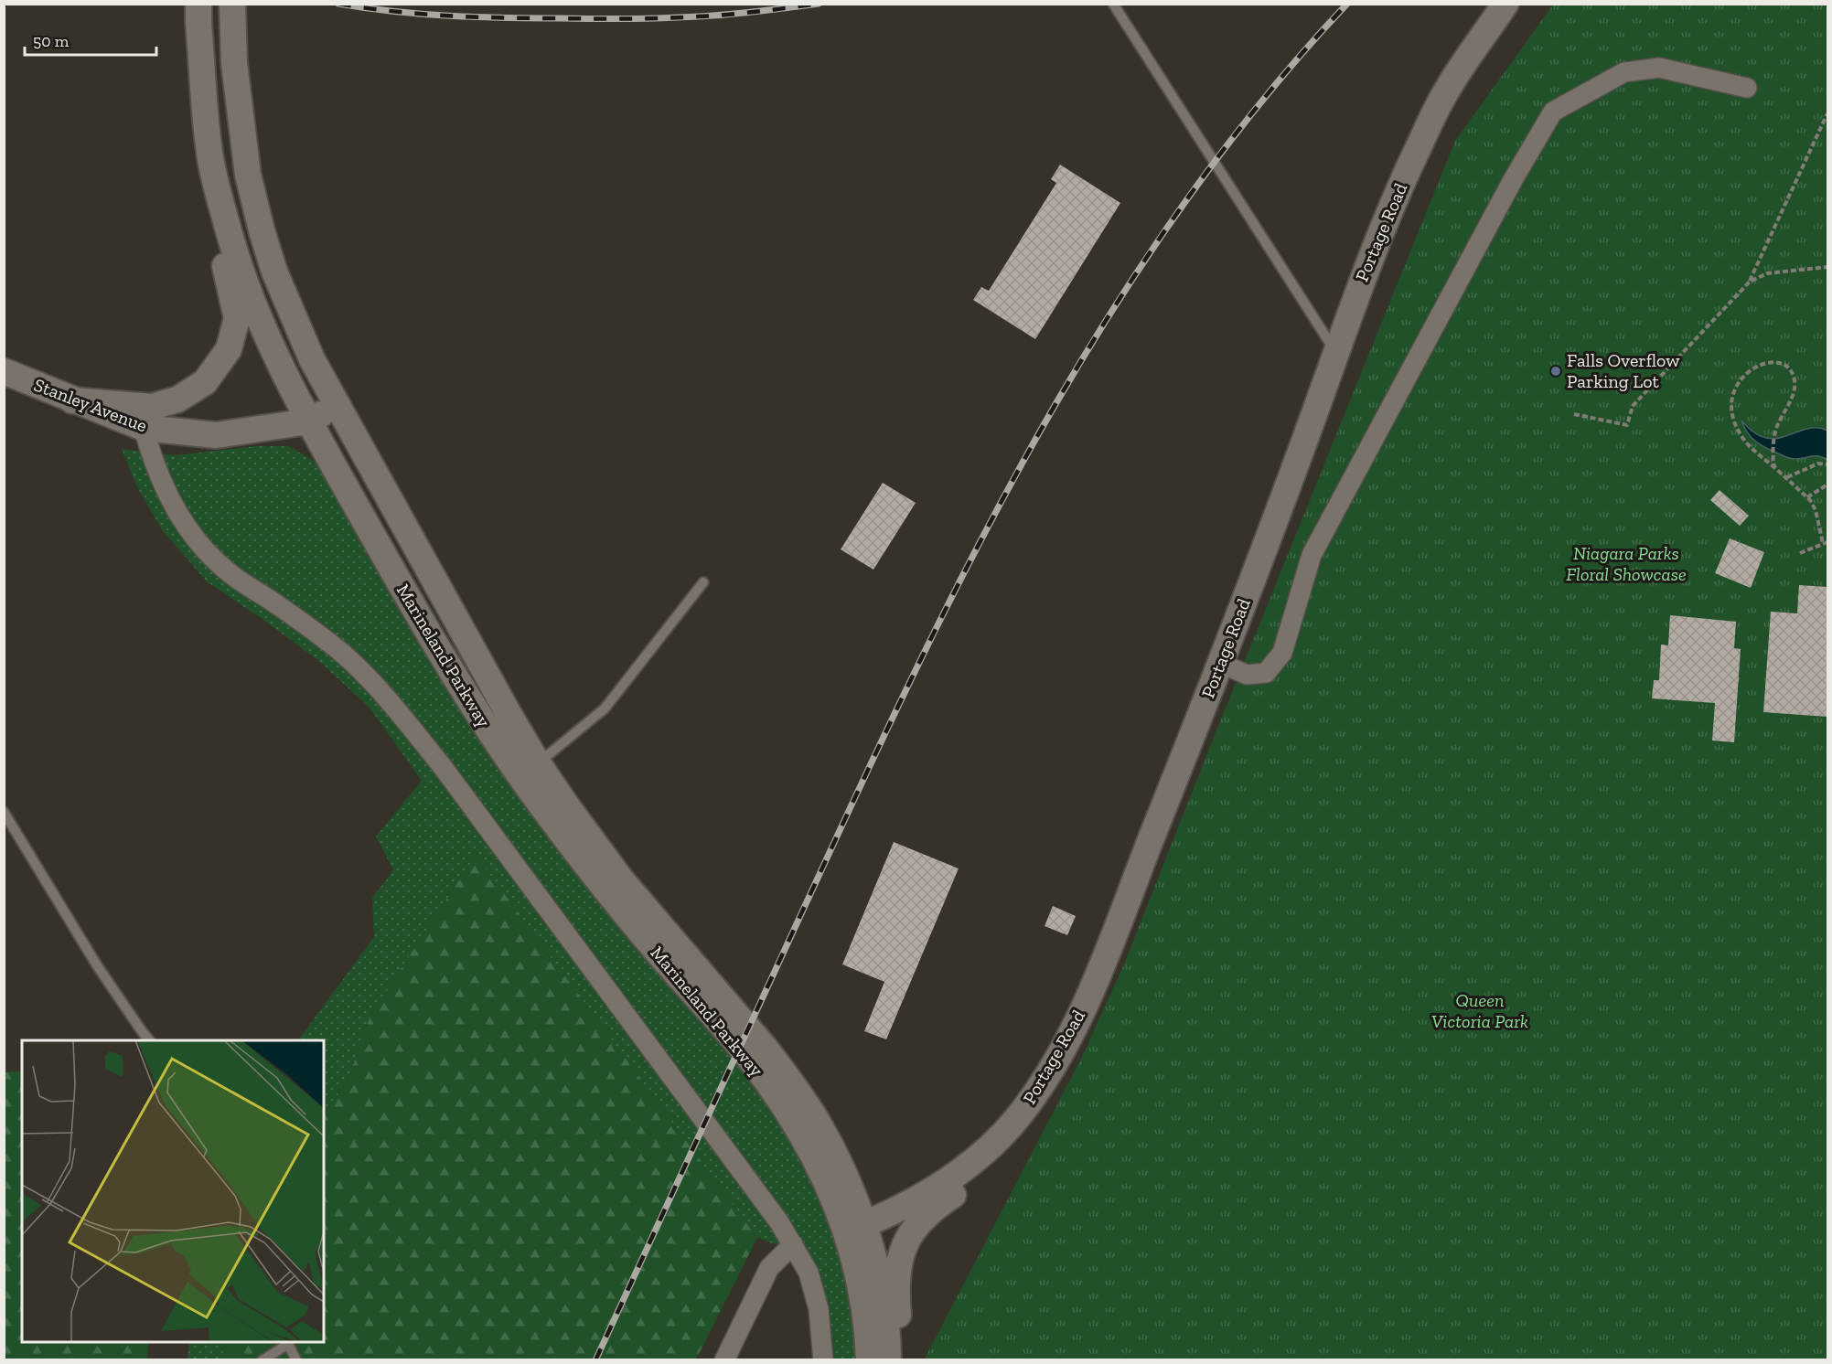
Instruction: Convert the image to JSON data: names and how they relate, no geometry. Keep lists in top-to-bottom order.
{
  "streets": {
    "main road": ["Portage Road", "Stanley Avenue", "Marineland Parkway"]
  },
  "crossings": [
    ["Portage Road", "Marineland Parkway"],
    ["Stanley Avenue", "Marineland Parkway"]
  ],
  "parks": ["Niagara Parks Floral Showcase", "Queen Victoria Park"],
  "places": ["Falls Overflow Parking Lot"],
  "scale_bar": "50 m"
}
